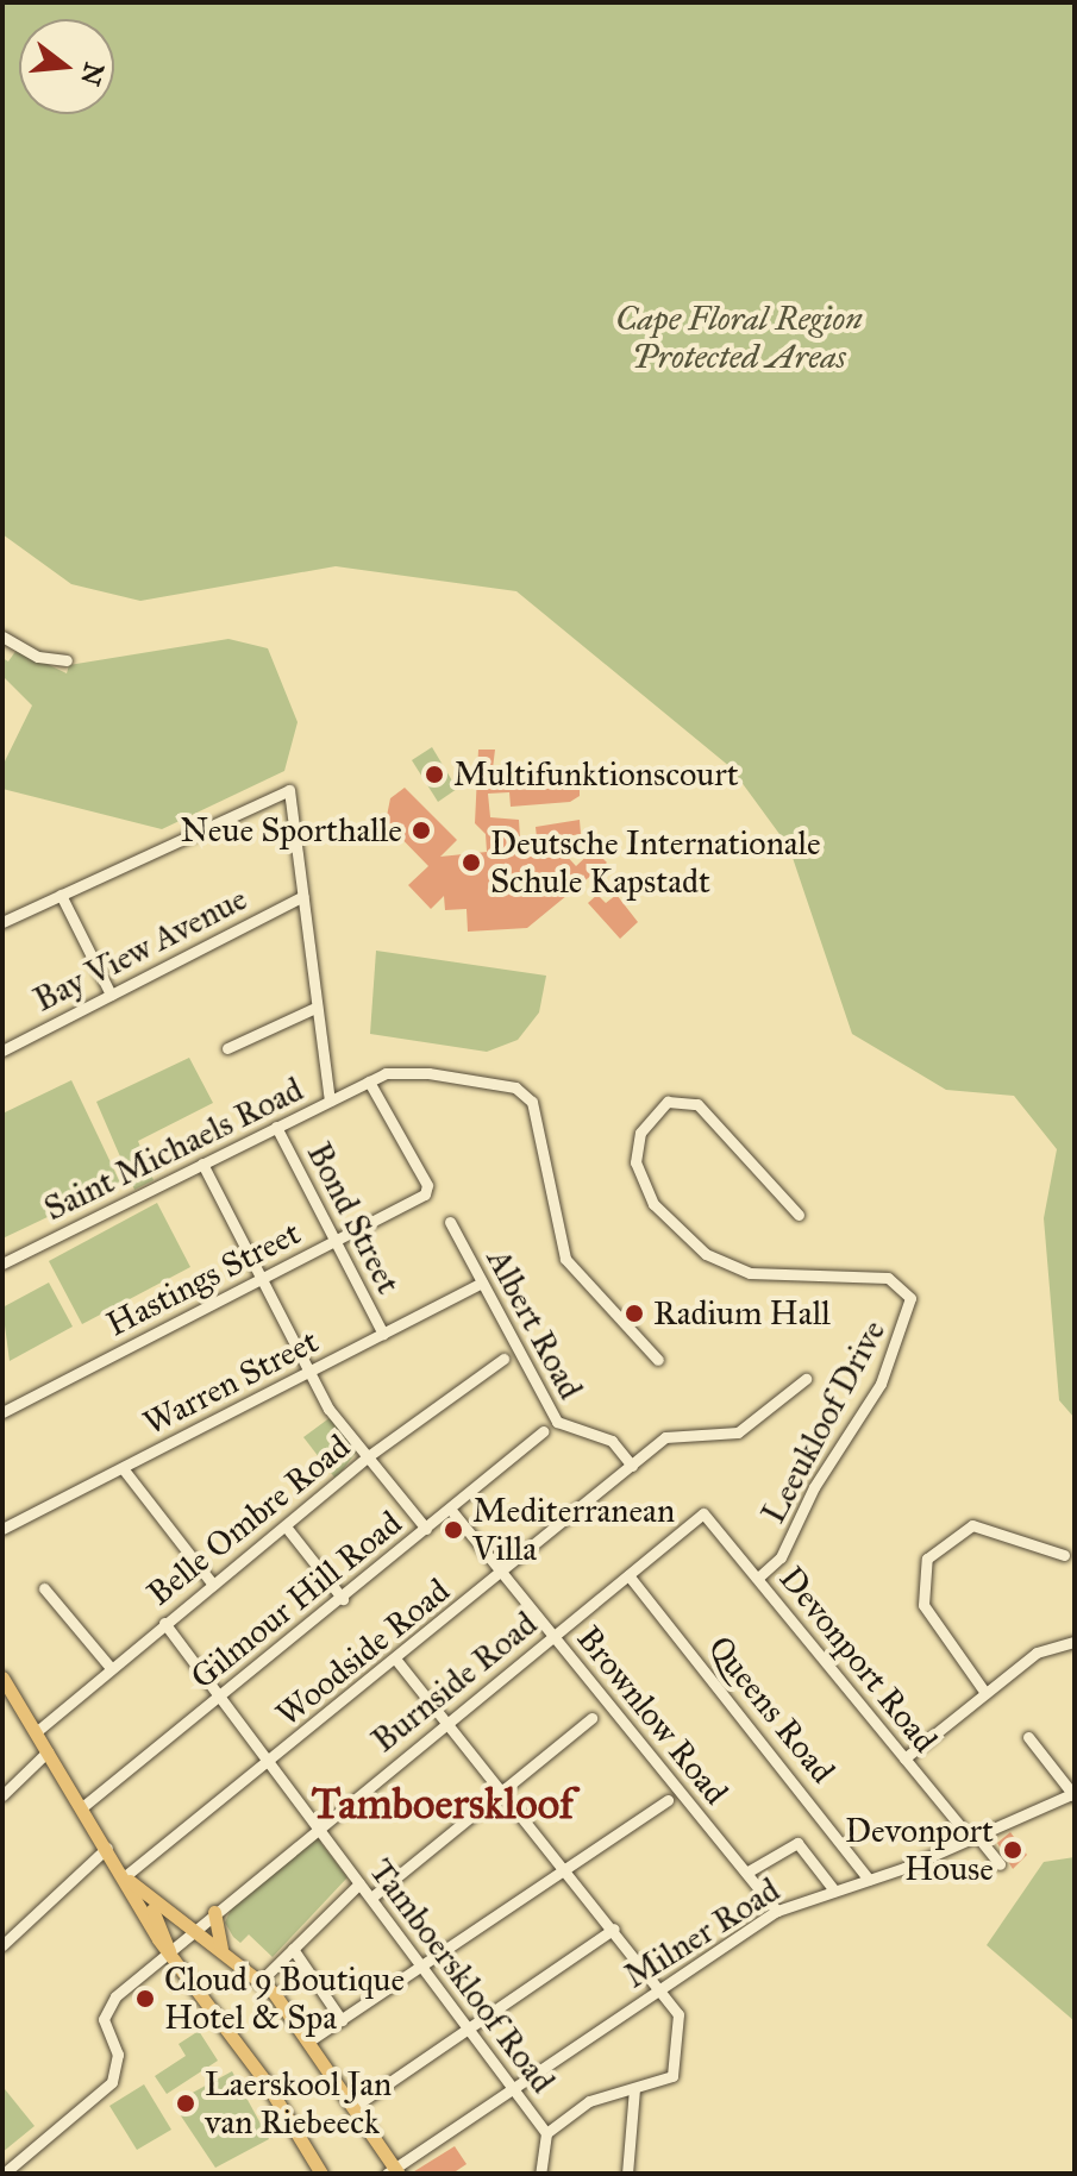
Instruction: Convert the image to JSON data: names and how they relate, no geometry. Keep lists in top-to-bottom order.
{
  "streets": {
    "street": [
      "Bay View Avenue",
      "Saint Michaels Road",
      "Bond Street",
      "Hastings Street",
      "Albert Road",
      "Warren Street",
      "Leeukloof Drive",
      "Belle Ombre Road",
      "Gilmour Hill Road",
      "Woodside Road",
      "Devonport Road",
      "Burnside Road",
      "Queens Road",
      "Brownlow Road",
      "Milner Road",
      "Tamboerskloof Road"
    ]
  },
  "crossings": [
    ["Saint Michaels Road", "Bond Street"],
    ["Saint Michaels Road", "Hastings Street"],
    ["Bond Street", "Hastings Street"],
    ["Bond Street", "Warren Street"],
    ["Albert Road", "Warren Street"],
    ["Albert Road", "Woodside Road"],
    ["Leeukloof Drive", "Devonport Road"],
    ["Belle Ombre Road", "Tamboerskloof Road"],
    ["Gilmour Hill Road", "Brownlow Road"],
    ["Gilmour Hill Road", "Tamboerskloof Road"],
    ["Woodside Road", "Brownlow Road"],
    ["Woodside Road", "Tamboerskloof Road"],
    ["Devonport Road", "Burnside Road"],
    ["Devonport Road", "Milner Road"],
    ["Burnside Road", "Queens Road"],
    ["Burnside Road", "Brownlow Road"],
    ["Burnside Road", "Tamboerskloof Road"],
    ["Queens Road", "Milner Road"],
    ["Brownlow Road", "Milner Road"],
    ["Milner Road", "Tamboerskloof Road"]
  ],
  "districts": ["Tamboerskloof"],
  "parks": ["Cape Floral Region Protected Areas"],
  "places": [
    "Multifunktionscourt",
    "Neue Sporthalle",
    "Deutsche Internationale Schule Kapstadt",
    "Radium Hall",
    "Mediterranean Villa",
    "Devonport House",
    "Cloud 9 Boutique Hotel & Spa",
    "Laerskool Jan van Riebeeck"
  ],
  "north": "right"
}
